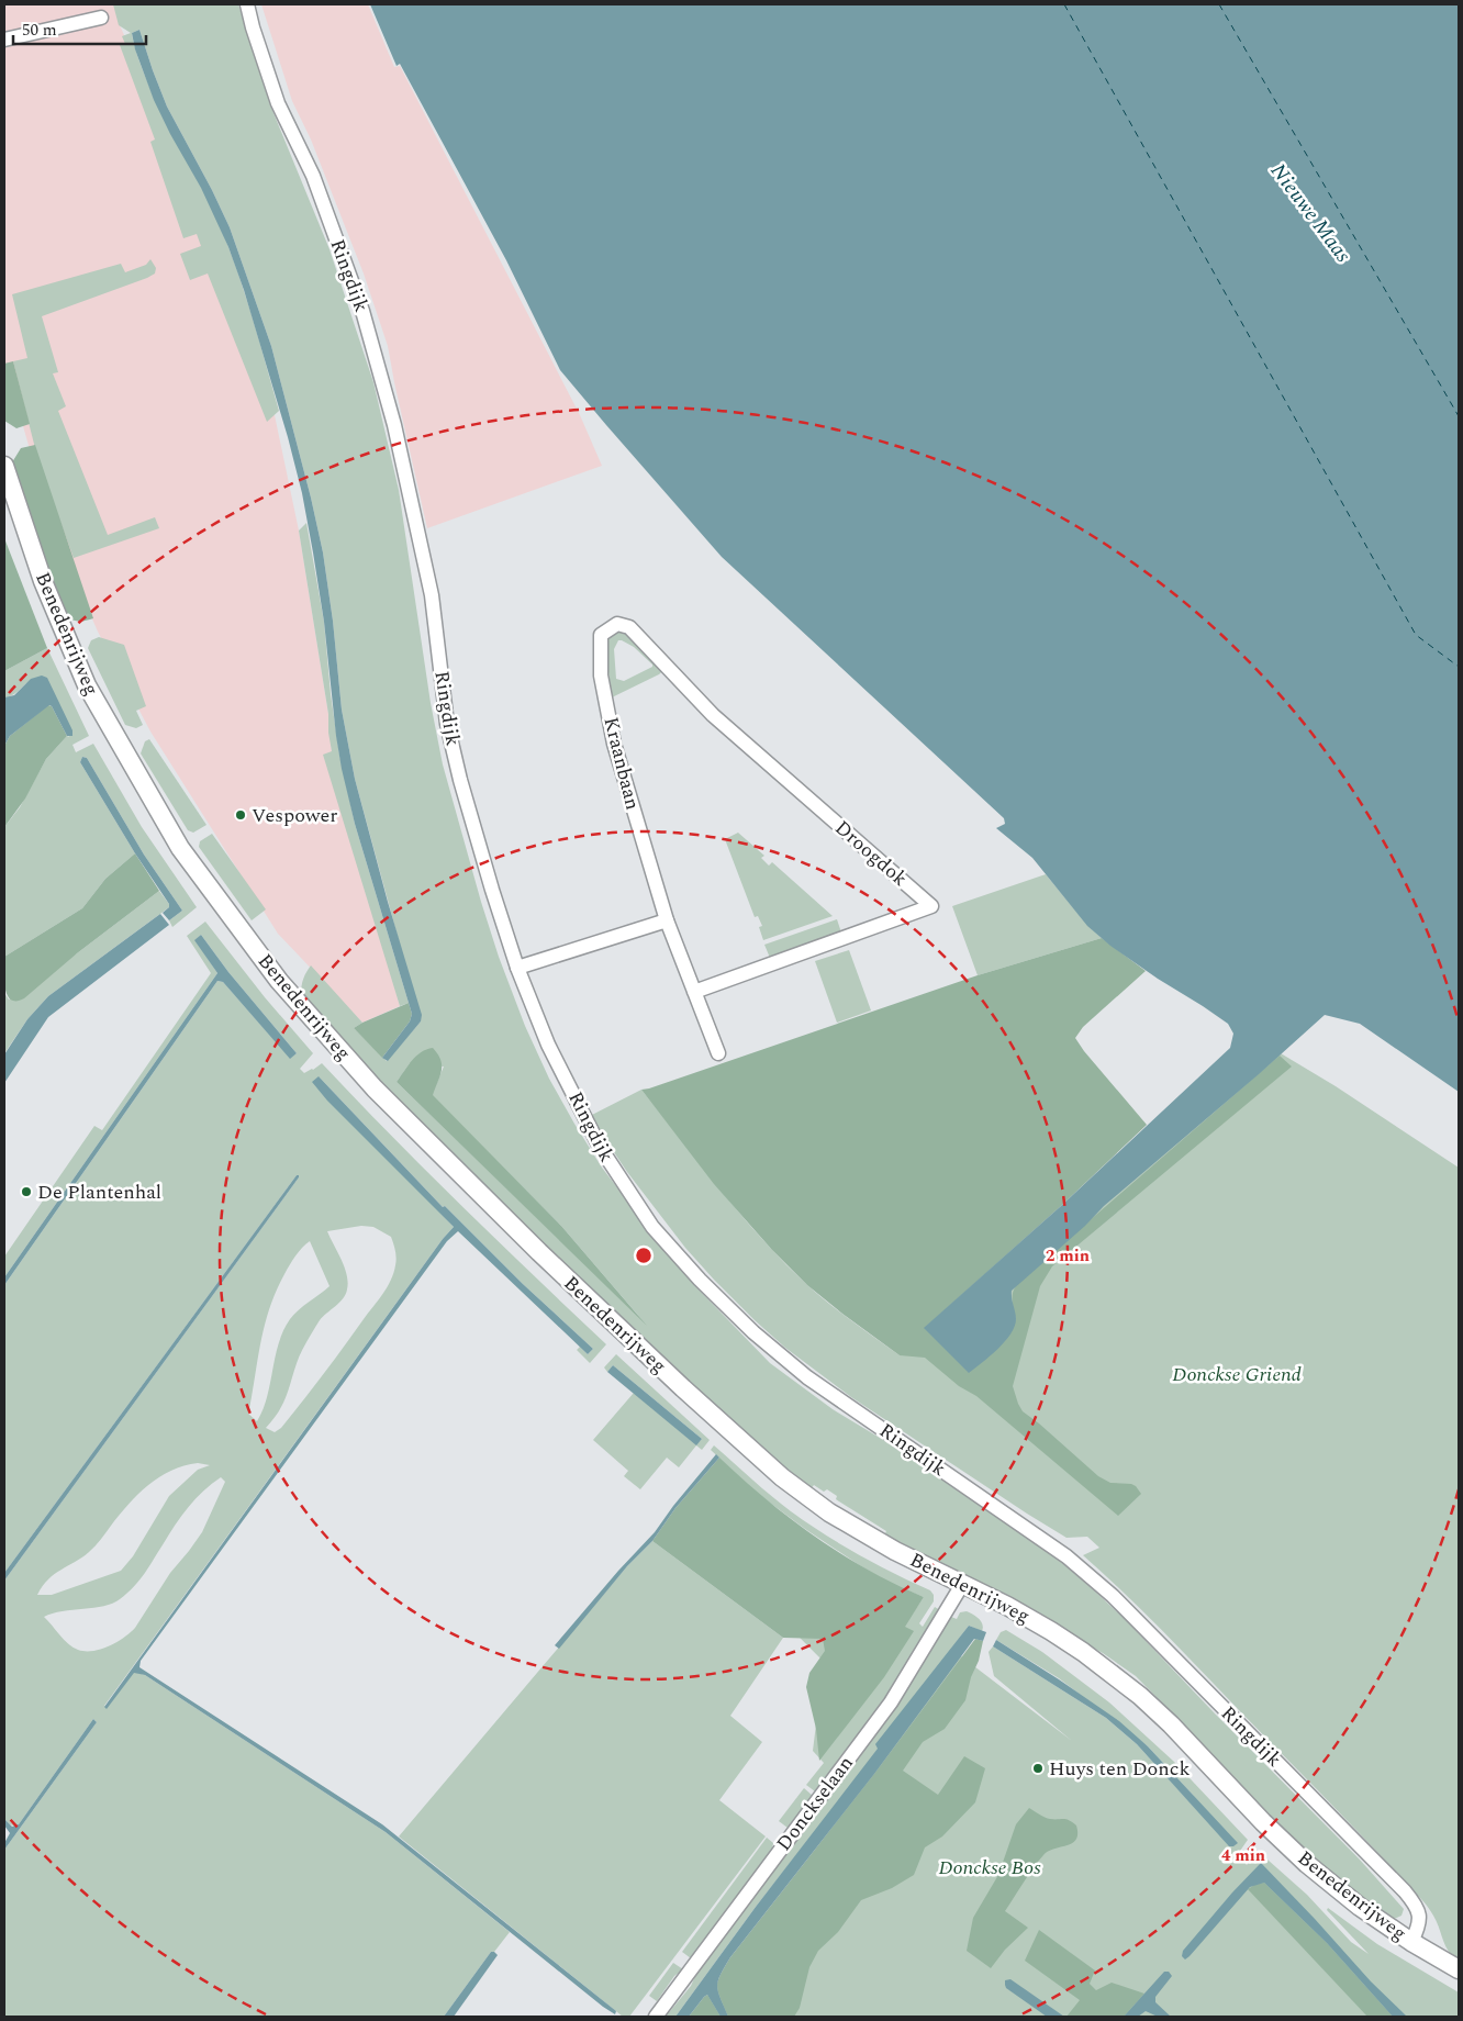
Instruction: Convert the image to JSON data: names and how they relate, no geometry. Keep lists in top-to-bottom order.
{
  "streets": {
    "street": [
      "Ringdijk",
      "Benedenrijweg",
      "Kraanbaan",
      "Droogdok",
      "Donckselaan"
    ]
  },
  "crossings": [
    ["Ringdijk", "Benedenrijweg"],
    ["Benedenrijweg", "Donckselaan"],
    ["Kraanbaan", "Droogdok"]
  ],
  "water": ["Nieuwe Maas"],
  "parks": ["Donckse Griend", "Donckse Bos"],
  "places": ["Vespower", "De Plantenhal", "Huys ten Donck"],
  "scale_bar": "50 m",
  "rings": ["2 min", "4 min"]
}
